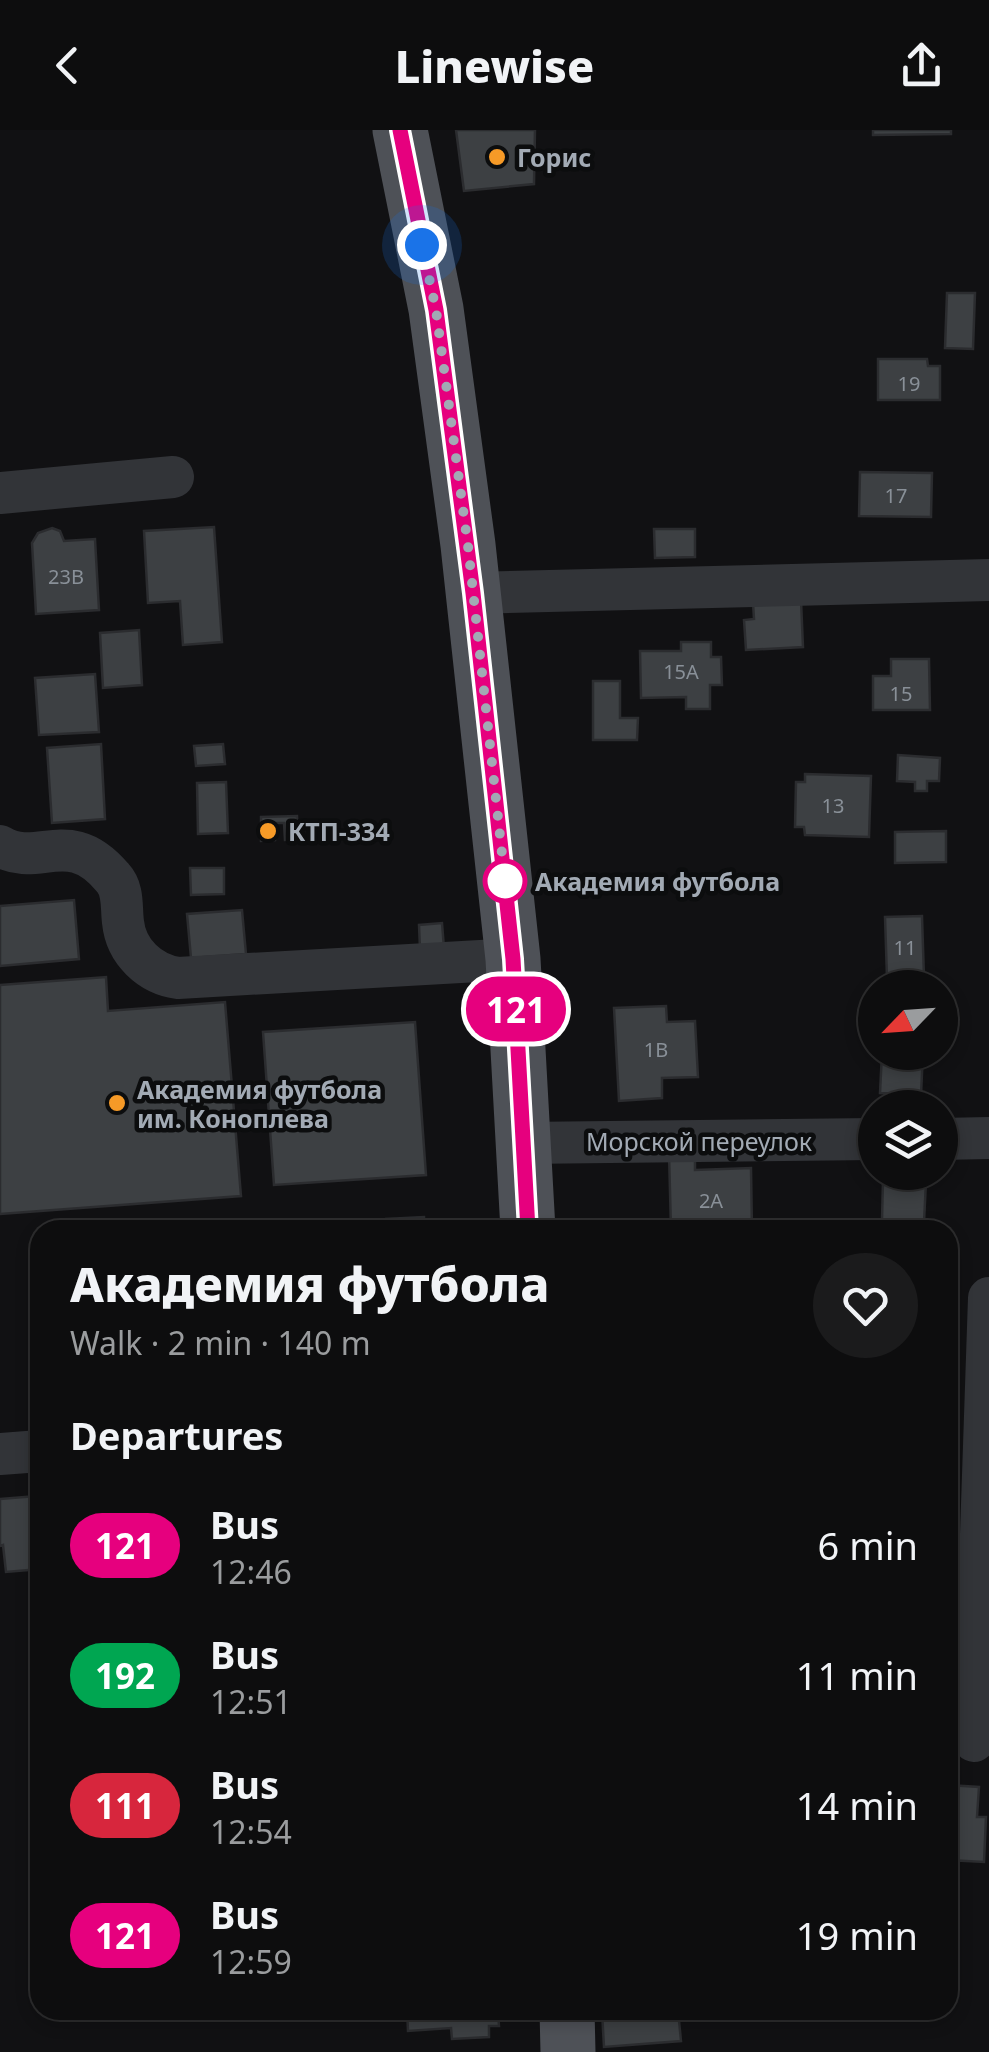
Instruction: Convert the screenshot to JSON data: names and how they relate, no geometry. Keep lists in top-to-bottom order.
{
  "streets": {
    "street": ["Морской переулок"]
  },
  "places": [
    "Горис",
    "КТП-334",
    "Академия футбола",
    "Академия футбола им. Коноплева"
  ],
  "lines": ["bus line 121"],
  "house_numbers": [
    "19",
    "17",
    "23В",
    "15А",
    "15",
    "13",
    "11",
    "1В",
    "2А"
  ],
  "north": "bottom left",
  "page": {
    "header": "Linewise",
    "on_map": "121",
    "heading": [
      ["Академия футбола", "Walk · 2 min · 140 m"],
      "Departures"
    ],
    "list": [
      {
        "mark": "121",
        "name": "Bus",
        "note": "12:46",
        "value": "6 min"
      },
      {
        "mark": "192",
        "name": "Bus",
        "note": "12:51",
        "value": "11 min"
      },
      {
        "mark": "111",
        "name": "Bus",
        "note": "12:54",
        "value": "14 min"
      },
      {
        "mark": "121",
        "name": "Bus",
        "note": "12:59",
        "value": "19 min"
      }
    ]
  }
}
